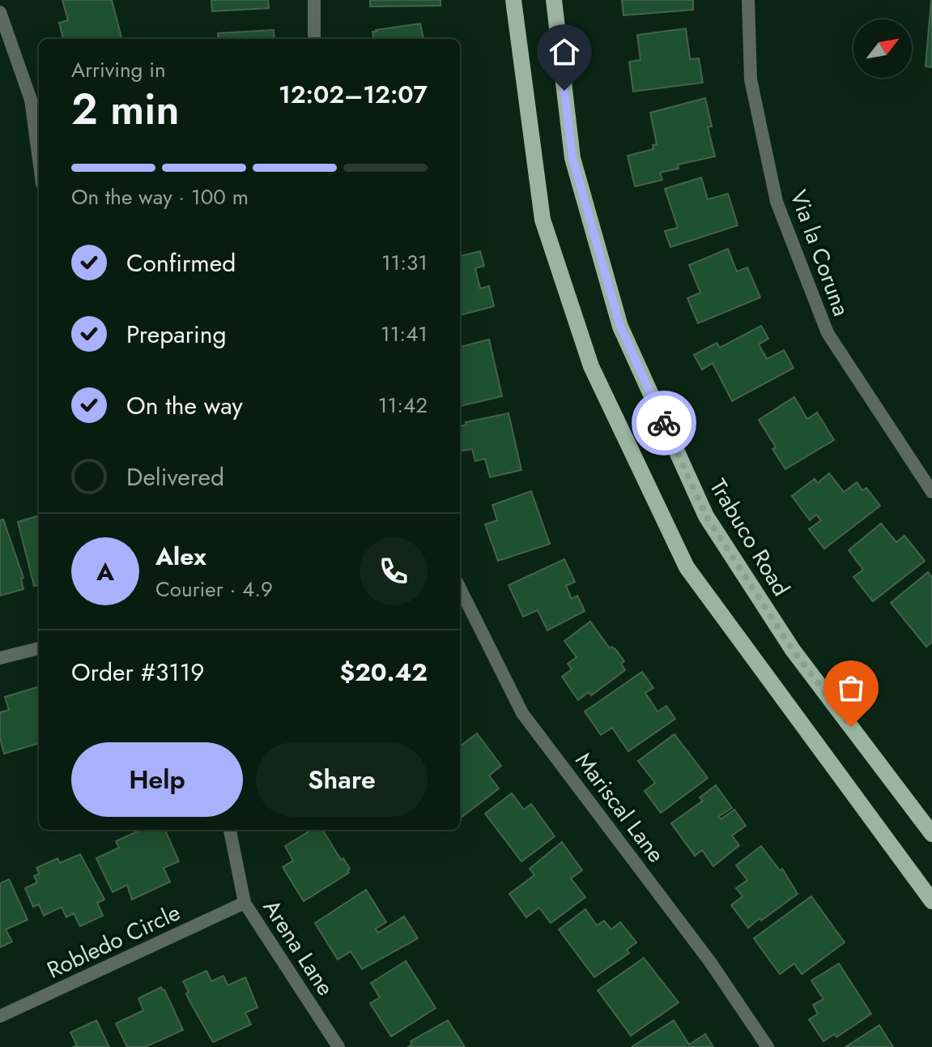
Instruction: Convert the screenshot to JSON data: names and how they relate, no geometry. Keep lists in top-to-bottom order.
{
  "streets": {
    "main road": ["Trabuco Road"],
    "street": [
      "Via la Coruna",
      "Mariscal Lane",
      "Robledo Circle",
      "Arena Lane"
    ]
  },
  "crossings": [
    ["Robledo Circle", "Arena Lane"]
  ],
  "north": "top right",
  "page": {
    "heading": ["2 min", "Arriving in", "12:02–12:07"],
    "panel": [
      "Alex",
      "Courier · 4.9",
      "Order #3119",
      "$20.42"
    ],
    "bar": "On the way · 100 m",
    "list": [
      ["Confirmed", "11:31"],
      ["Preparing", "11:41"],
      ["On the way", "11:42"],
      "Delivered"
    ],
    "round": "A",
    "buttons": ["Help", "Share"]
  }
}
